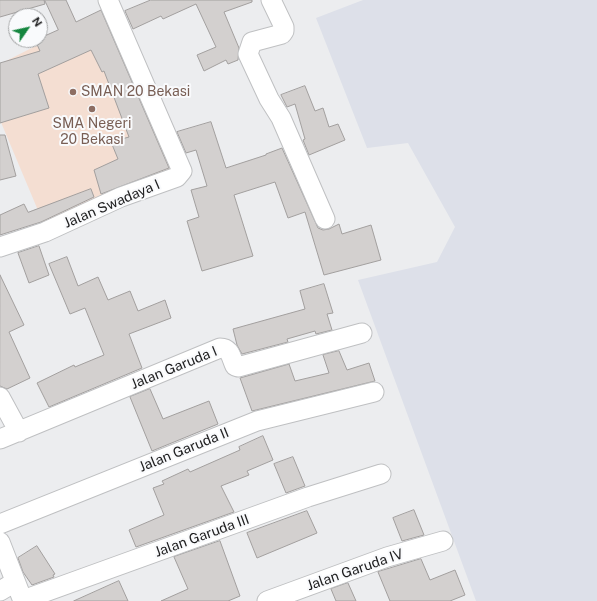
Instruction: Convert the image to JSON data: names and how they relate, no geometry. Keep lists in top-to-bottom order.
{
  "streets": {
    "street": [
      "Jalan Swadaya I",
      "Jalan Garuda I",
      "Jalan Garuda II",
      "Jalan Garuda III",
      "Jalan Garuda IV"
    ]
  },
  "places": ["SMAN 20 Bekasi", "SMA Negeri 20 Bekasi"],
  "north": "top right"
}
